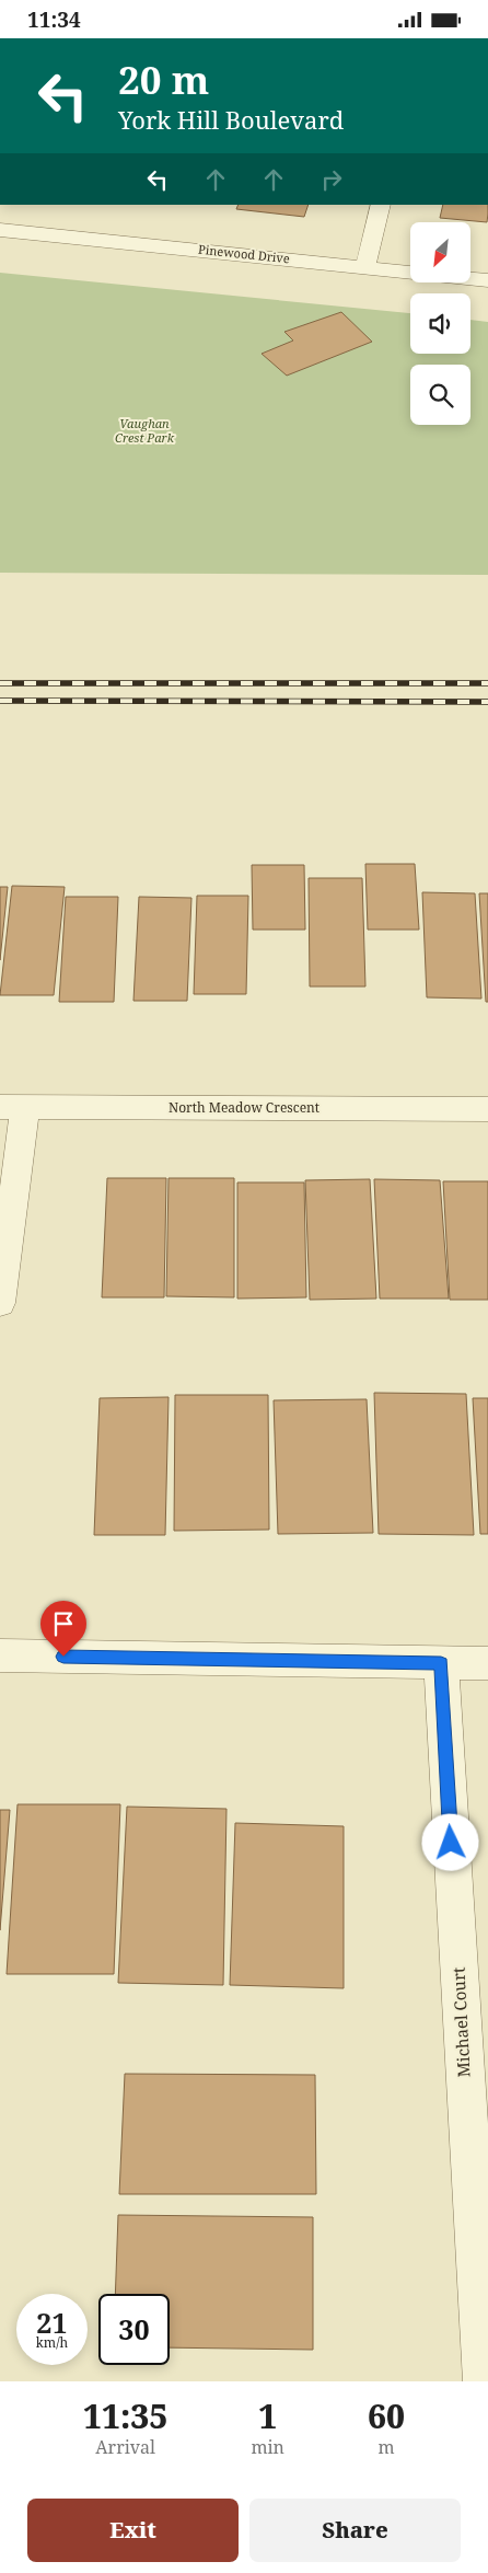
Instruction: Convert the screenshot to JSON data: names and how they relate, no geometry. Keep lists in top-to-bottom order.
{
  "streets": {
    "street": ["Pinewood Drive", "North Meadow Crescent", "Michael Court"]
  },
  "parks": ["Vaughan Crest Park"],
  "north": "bottom left",
  "page": {
    "status": "11:34",
    "turn": ["20 m", "York Hill Boulevard"],
    "speed": "21 km/h",
    "limit": "30",
    "eta": [
      "11:35",
      "Arrival",
      "1",
      "min",
      "60",
      "m"
    ],
    "buttons": ["Exit", "Share"]
  }
}
